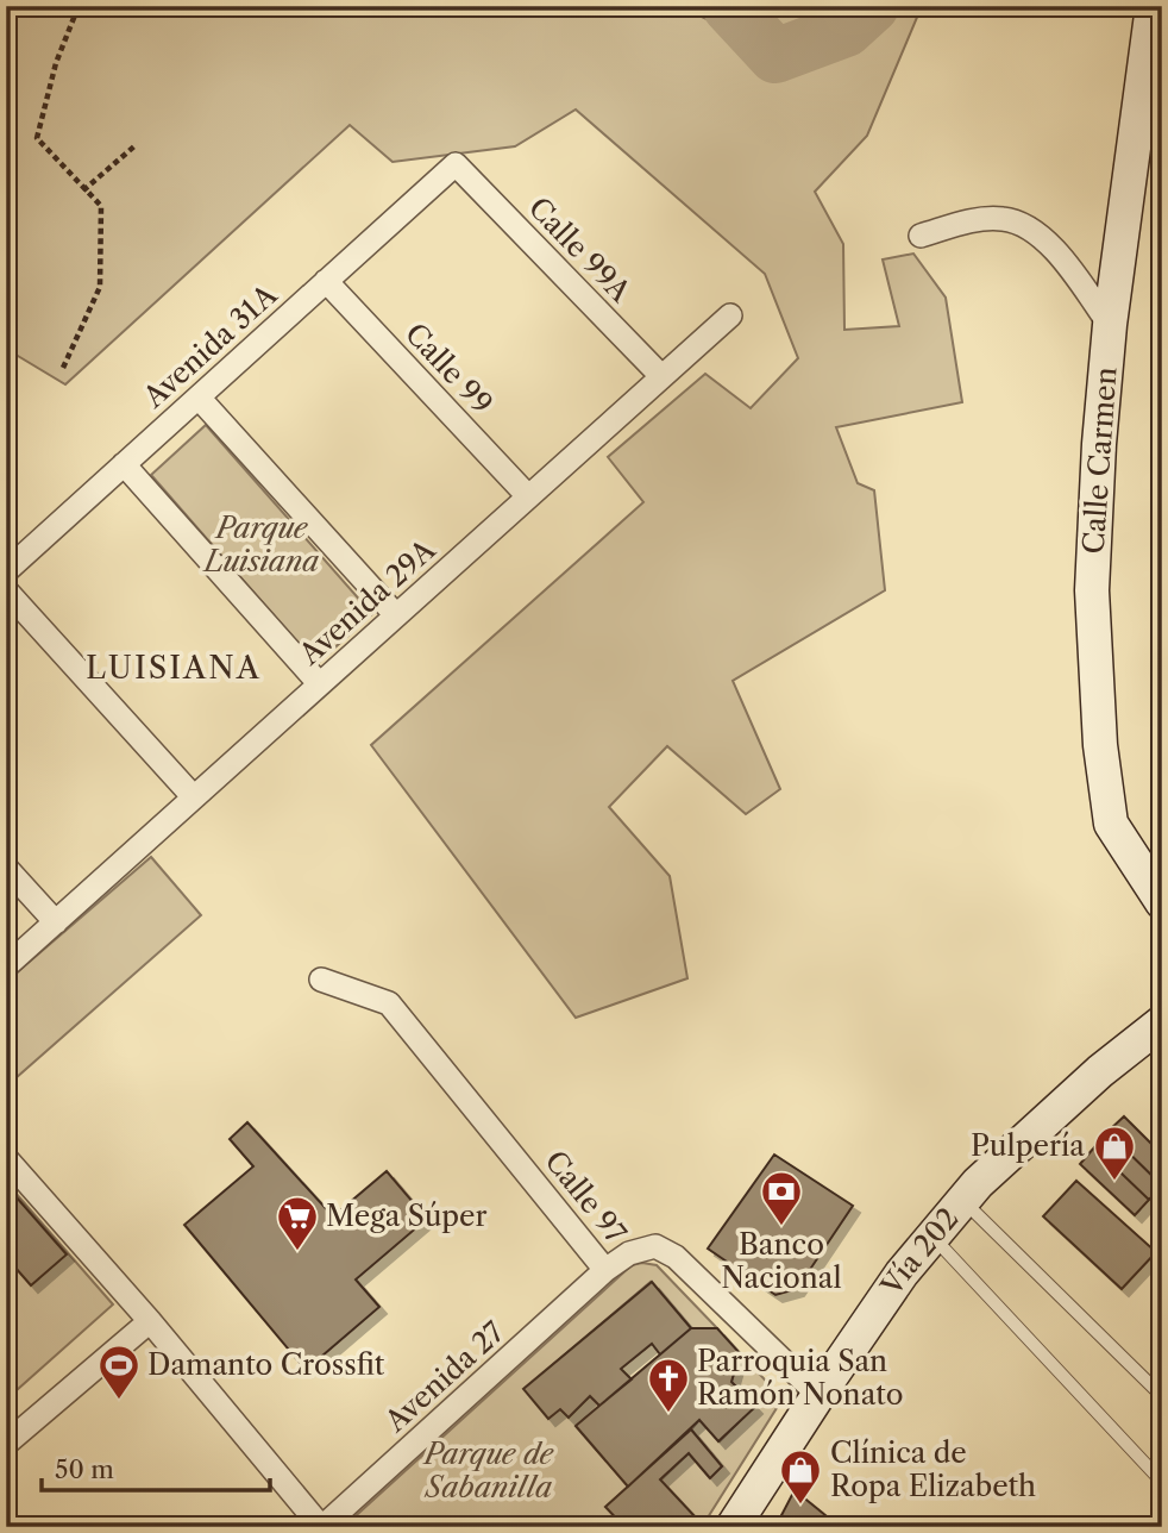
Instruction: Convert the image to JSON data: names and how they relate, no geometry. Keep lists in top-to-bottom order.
{
  "streets": {
    "street": [
      "Calle 99A",
      "Avenida 31A",
      "Calle 99",
      "Calle Carmen",
      "Avenida 29A",
      "Calle 97",
      "Vía 202",
      "Avenida 27"
    ]
  },
  "crossings": [
    ["Calle 99A", "Avenida 31A"],
    ["Calle 99A", "Avenida 29A"],
    ["Avenida 31A", "Calle 99"],
    ["Calle 99", "Avenida 29A"],
    ["Calle 97", "Vía 202"],
    ["Calle 97", "Avenida 27"]
  ],
  "districts": ["LUISIANA"],
  "parks": ["Parque Luisiana", "Parque de Sabanilla"],
  "places": {
    "shop": ["Pulpería", "Clínica de Ropa Elizabeth"],
    "bank": ["Banco Nacional"],
    "supermarket": ["Mega Súper"],
    "sports": ["Damanto Crossfit"],
    "church": ["Parroquia San Ramón Nonato"]
  },
  "scale_bar": "50 m"
}
